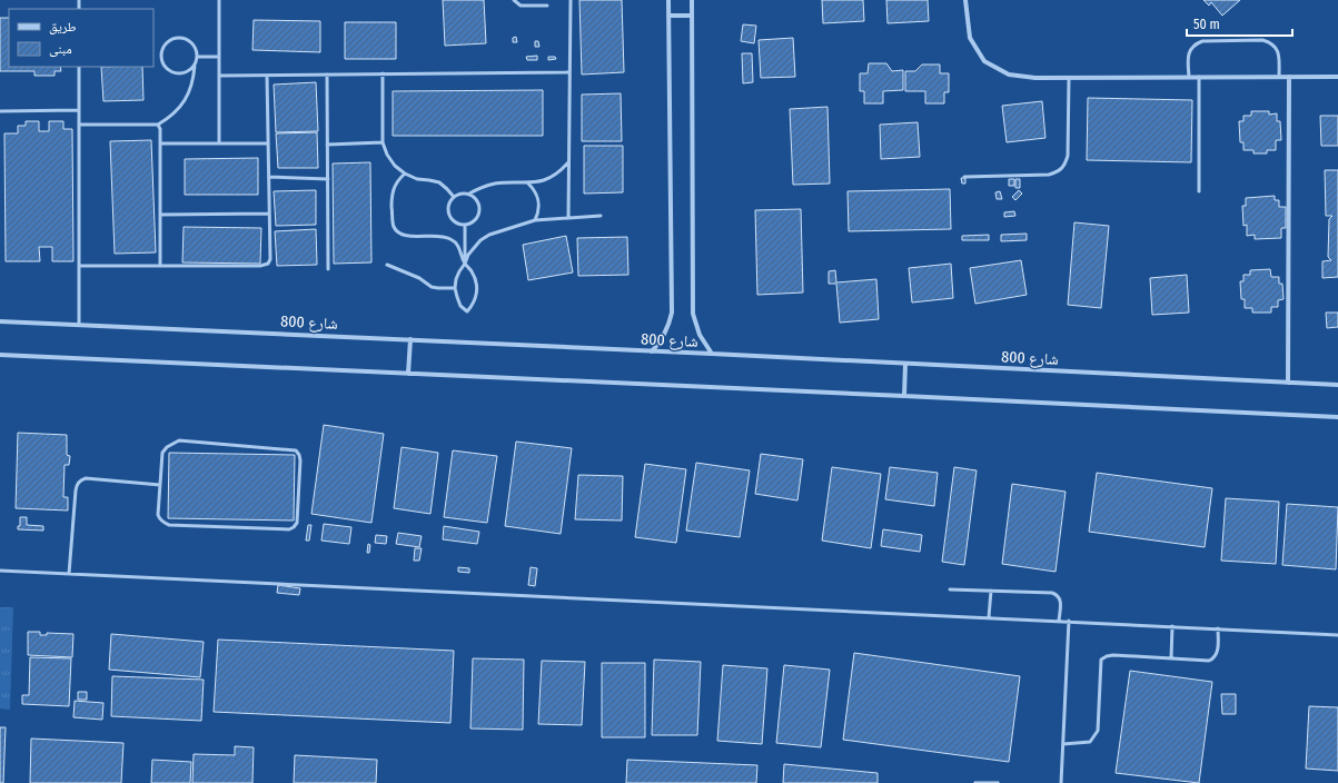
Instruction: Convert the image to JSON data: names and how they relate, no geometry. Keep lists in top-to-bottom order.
{
  "streets": {
    "street": ["شارع 800"]
  },
  "legend": ["طريق", "مبنى"],
  "scale_bar": "50 m"
}
